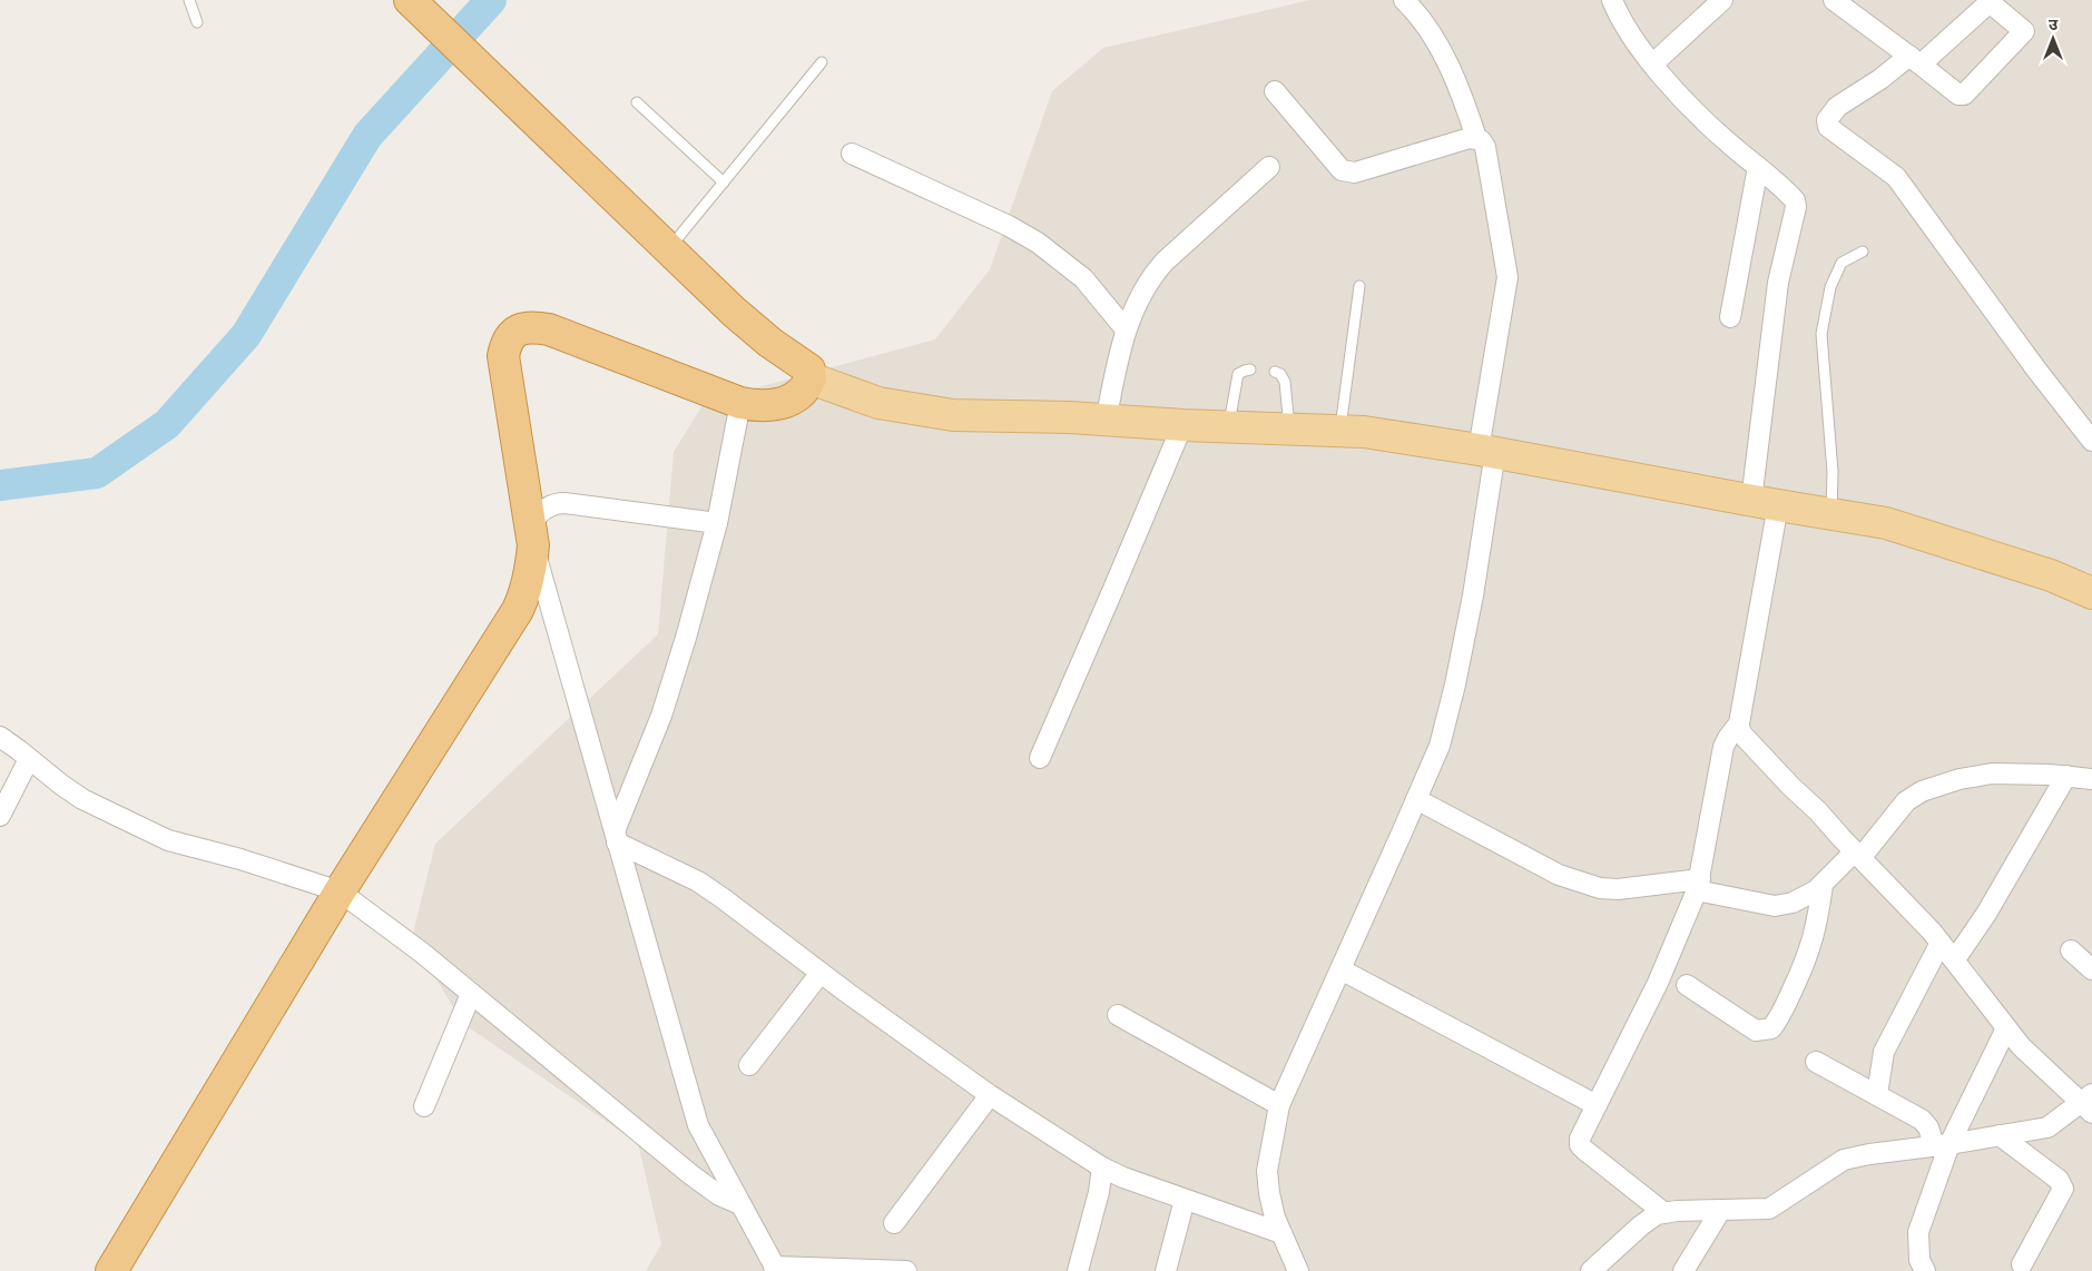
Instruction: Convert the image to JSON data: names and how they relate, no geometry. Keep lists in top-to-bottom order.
{
  "north": "top"
}
